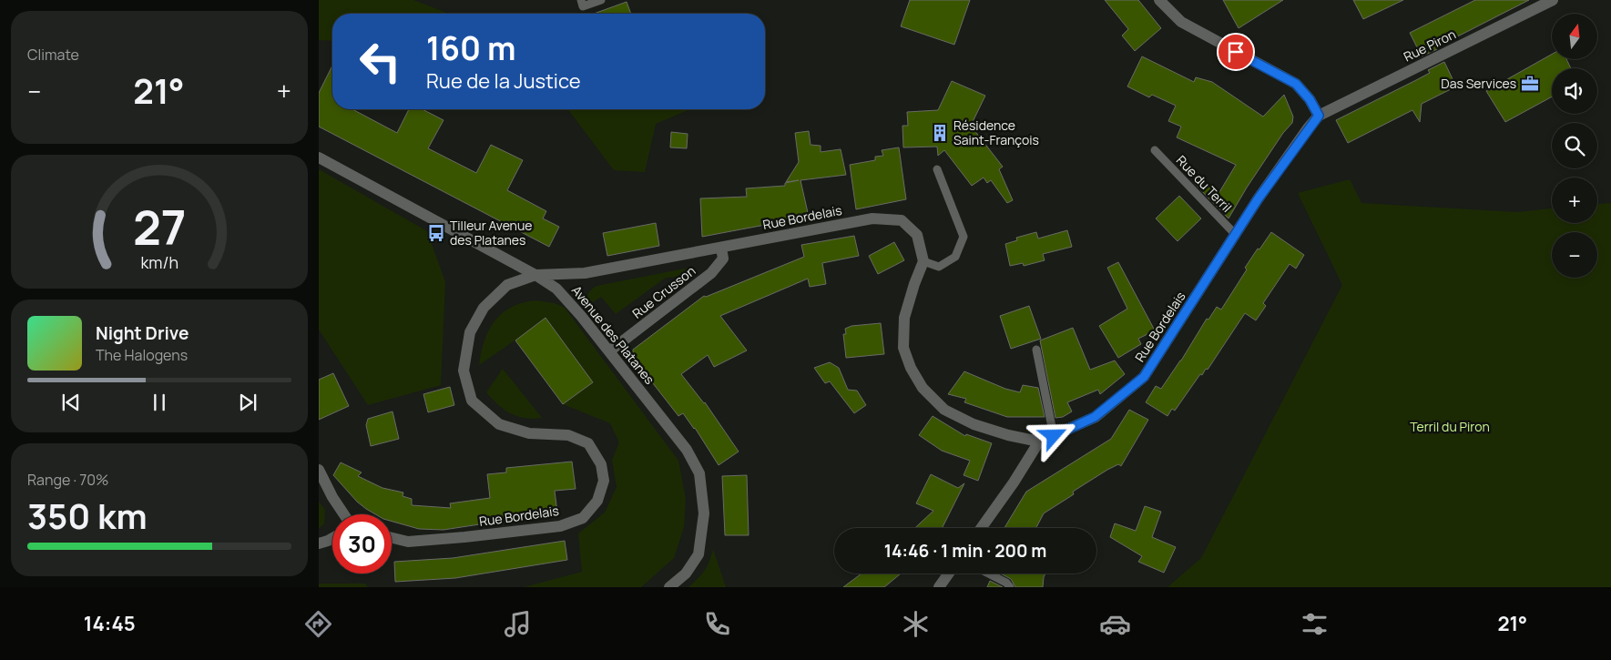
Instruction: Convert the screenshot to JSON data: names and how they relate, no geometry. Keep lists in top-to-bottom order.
{
  "streets": {
    "street": [
      "Rue Piron",
      "Rue Bordelais",
      "Rue Crusson",
      "Avenue des Platanes"
    ],
    "lane": ["Rue du Terril"]
  },
  "crossings": [
    ["Rue Piron", "Rue Bordelais"],
    ["Rue du Terril", "Rue Bordelais"],
    ["Rue Bordelais", "Rue Crusson"],
    ["Rue Bordelais", "Avenue des Platanes"],
    ["Rue Crusson", "Avenue des Platanes"]
  ],
  "parks": ["Terril du Piron"],
  "places": {
    "office": ["Das Services"],
    "building": ["Résidence Saint-François"],
    "bus stop": ["Tilleur Avenue des Platanes"]
  },
  "north": "top",
  "page": {
    "tile": [
      "Climate",
      ["Range · 70%", "350 km"]
    ],
    "map_buttons": ["+", "−"],
    "turn": ["160 m", "Rue de la Justice"],
    "heat": ["−", "21°", "+"],
    "song": ["Night Drive", "The Halogens"],
    "limit": "30",
    "trip": "14:46 · 1 min · 200 m",
    "tabs": ["14:45", "21°"],
    "gauge": ["27", "km/h"]
  }
}
